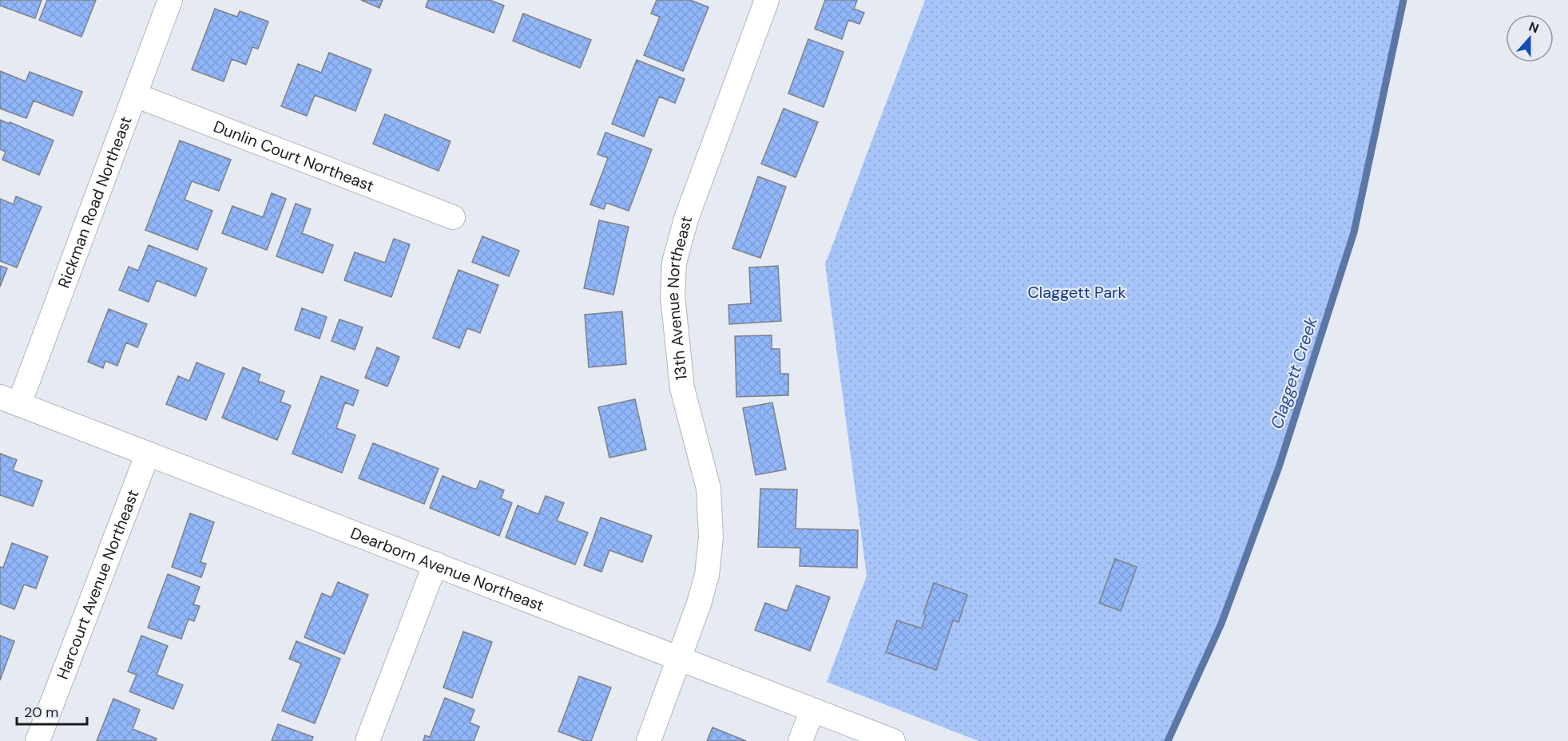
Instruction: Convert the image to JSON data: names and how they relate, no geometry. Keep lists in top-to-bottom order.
{
  "streets": {
    "street": [
      "Dunlin Court Northeast",
      "Rickman Road Northeast",
      "13th Avenue Northeast",
      "Dearborn Avenue Northeast",
      "Harcourt Avenue Northeast"
    ]
  },
  "crossings": [
    ["Dunlin Court Northeast", "Rickman Road Northeast"],
    ["Rickman Road Northeast", "Dearborn Avenue Northeast"],
    ["13th Avenue Northeast", "Dearborn Avenue Northeast"],
    ["Dearborn Avenue Northeast", "Harcourt Avenue Northeast"]
  ],
  "water": ["Claggett Creek"],
  "parks": ["Claggett Park"],
  "scale_bar": "20 m",
  "north": "top"
}
